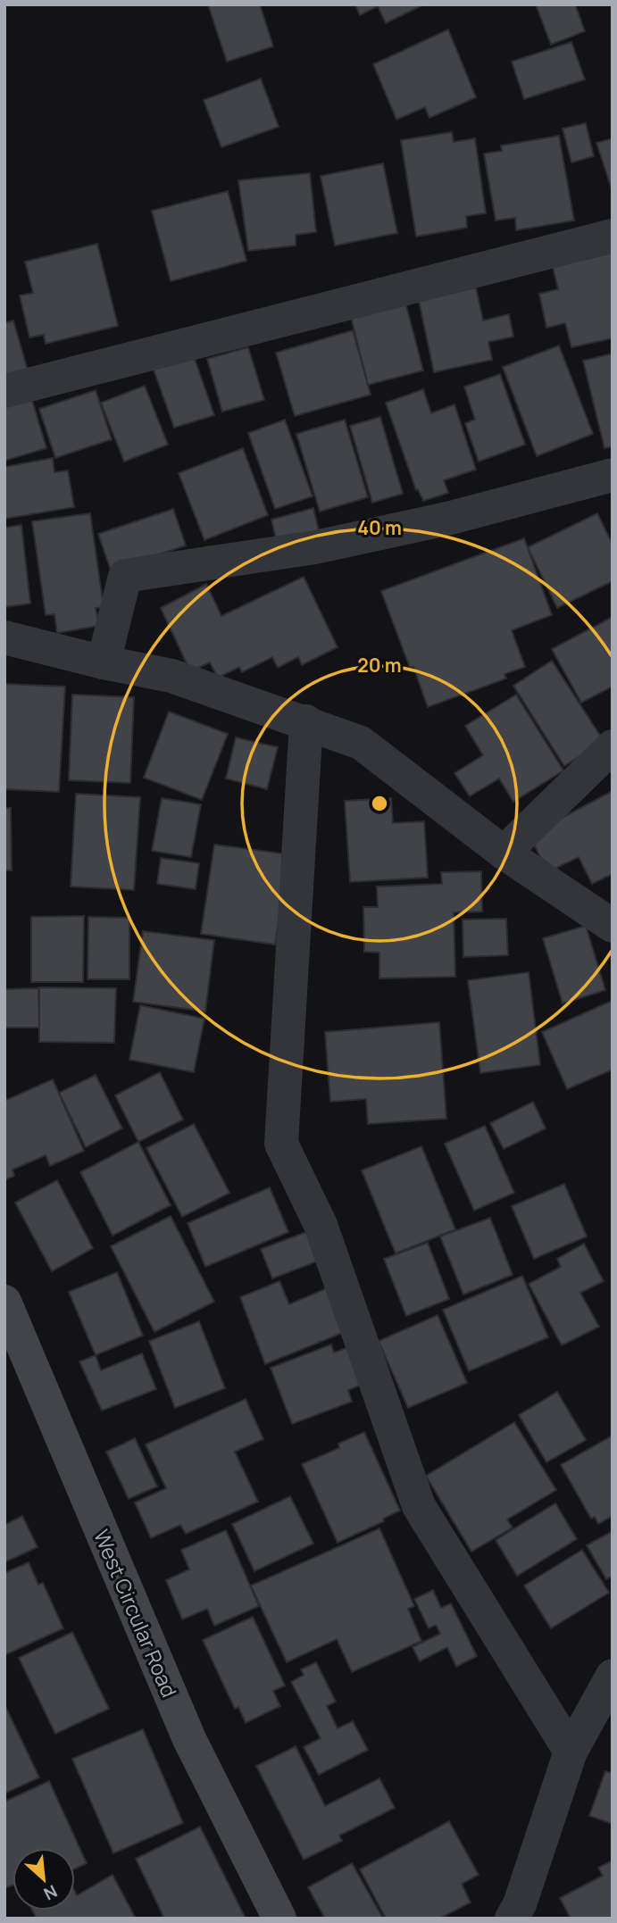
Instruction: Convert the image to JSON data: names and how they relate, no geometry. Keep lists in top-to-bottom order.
{
  "streets": {
    "street": ["West Circular Road"]
  },
  "north": "bottom right",
  "rings": ["40 m", "20 m"]
}
